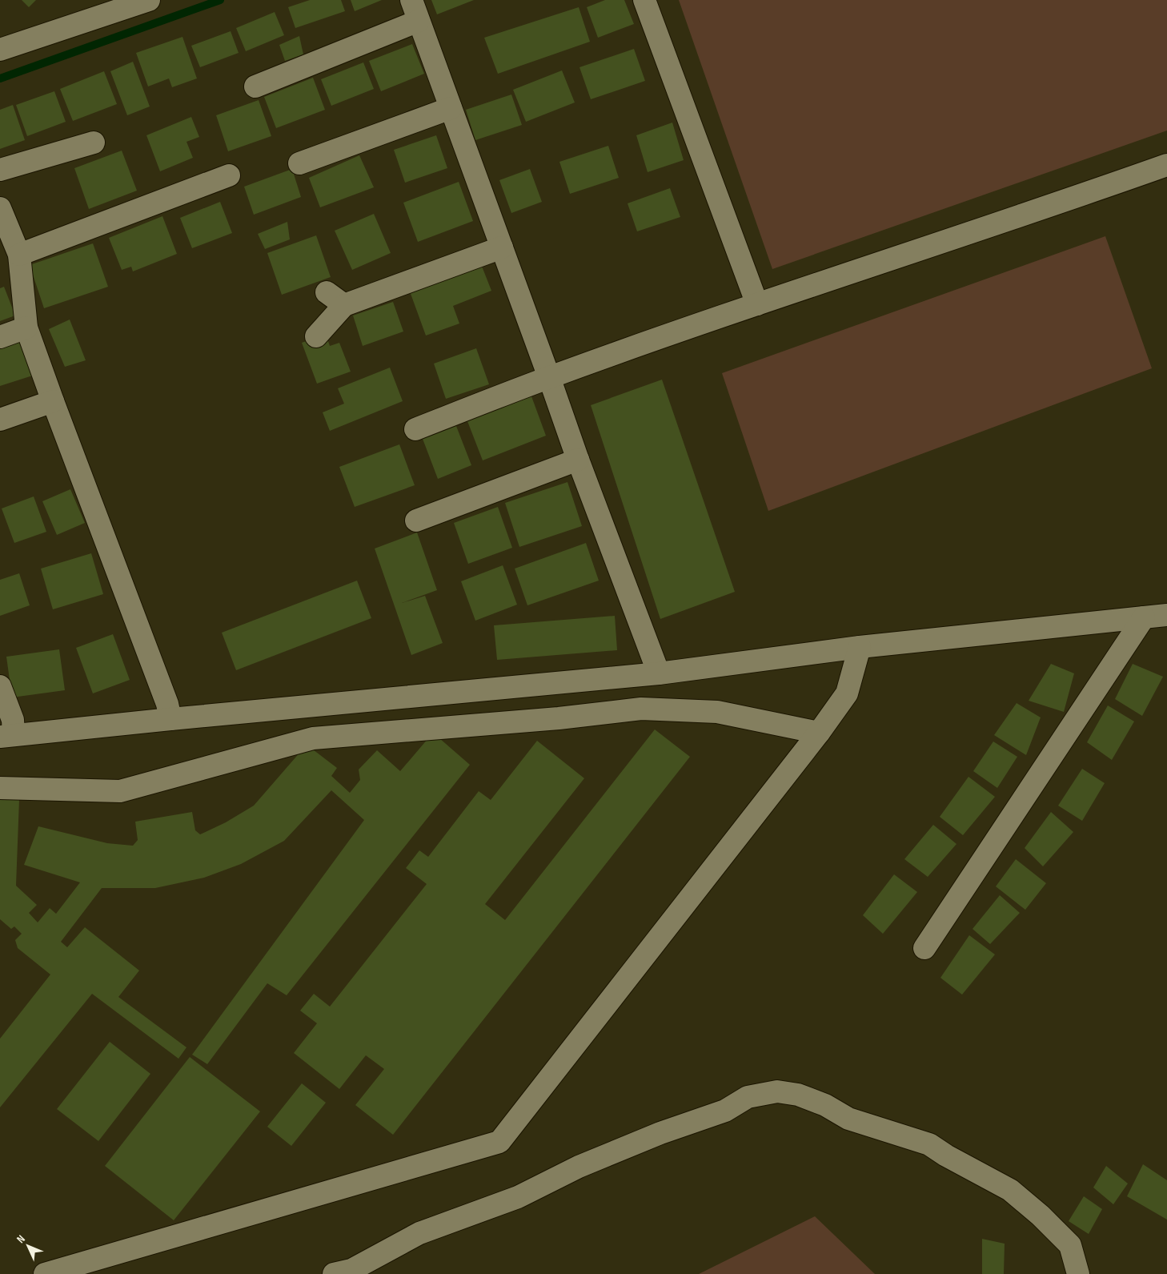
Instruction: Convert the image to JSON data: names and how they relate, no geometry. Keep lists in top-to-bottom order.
{
  "north": "top left"
}
